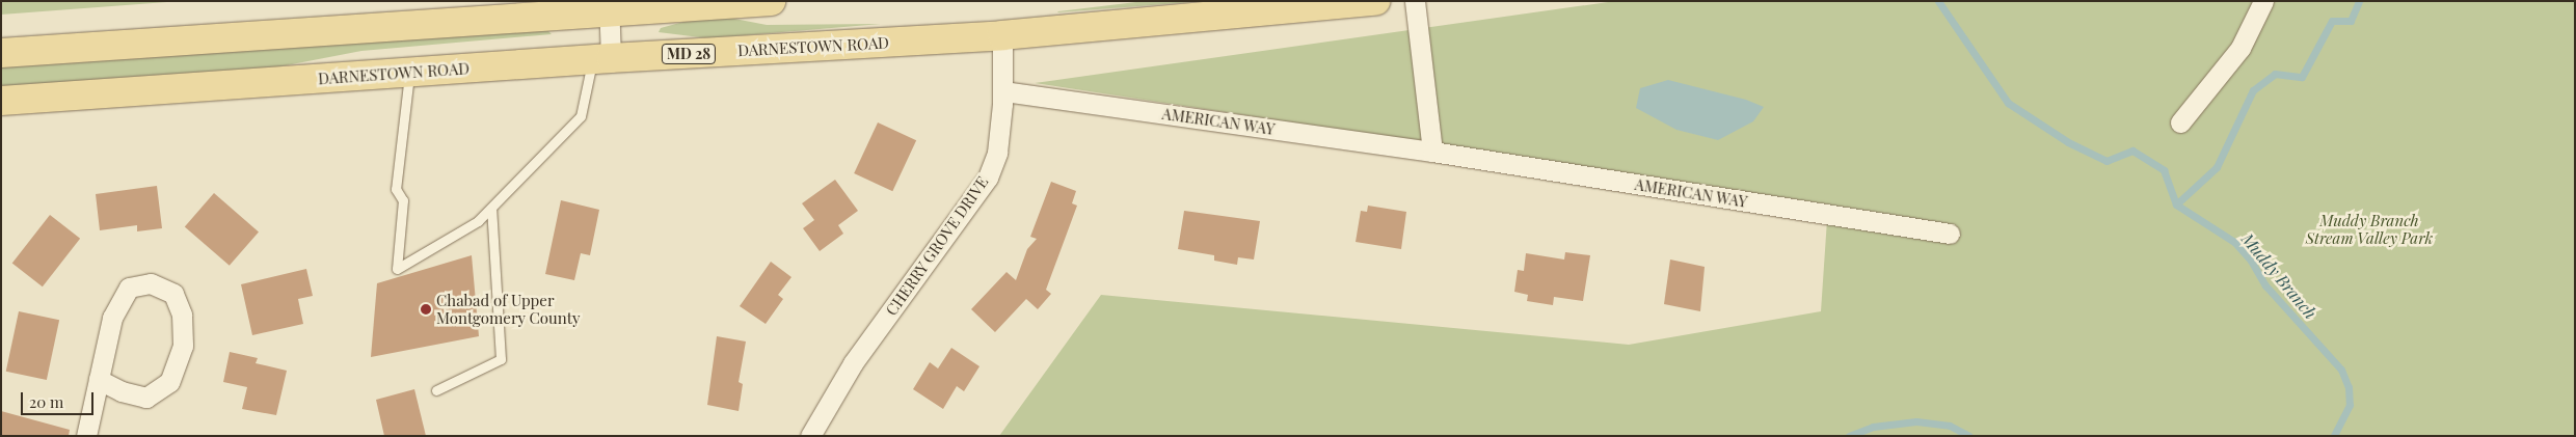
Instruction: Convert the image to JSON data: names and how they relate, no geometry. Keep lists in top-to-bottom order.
{
  "streets": {
    "main road": ["DARNESTOWN ROAD", "MD 28"],
    "street": ["AMERICAN WAY", "CHERRY GROVE DRIVE"]
  },
  "crossings": [
    ["DARNESTOWN ROAD", "CHERRY GROVE DRIVE"],
    ["AMERICAN WAY", "CHERRY GROVE DRIVE"]
  ],
  "water": ["Muddy Branch"],
  "parks": ["Muddy Branch Stream Valley Park"],
  "places": ["Chabad of Upper Montgomery County"],
  "scale_bar": "20 m"
}
